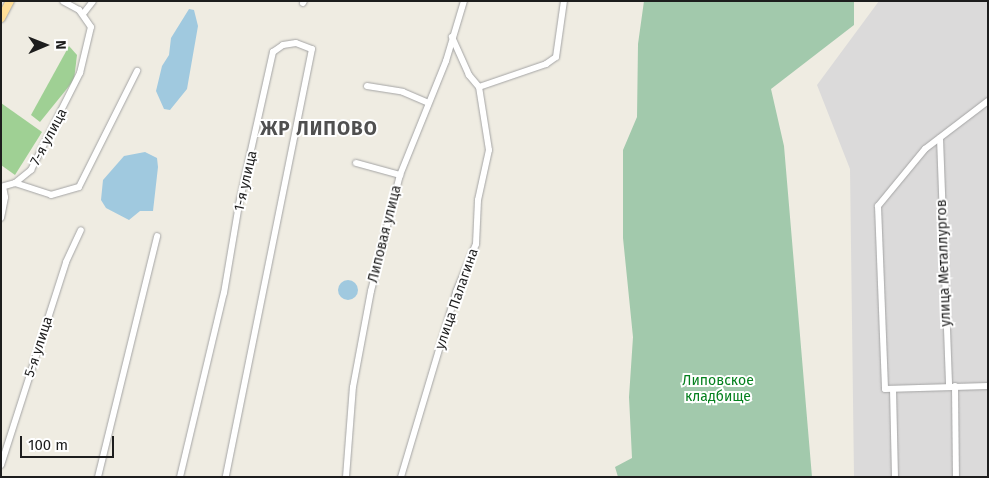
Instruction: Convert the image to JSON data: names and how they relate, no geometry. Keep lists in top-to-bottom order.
{
  "streets": {
    "street": [
      "7-я улица",
      "1-я улица",
      "Липовая улица",
      "улица Металлургов",
      "улица Палагина",
      "5-я улица"
    ]
  },
  "crossings": [
    ["Липовая улица", "улица Палагина"]
  ],
  "districts": ["ЖР ЛИПОВО"],
  "parks": ["Липовское кладбище"],
  "scale_bar": "100 m",
  "north": "right"
}
